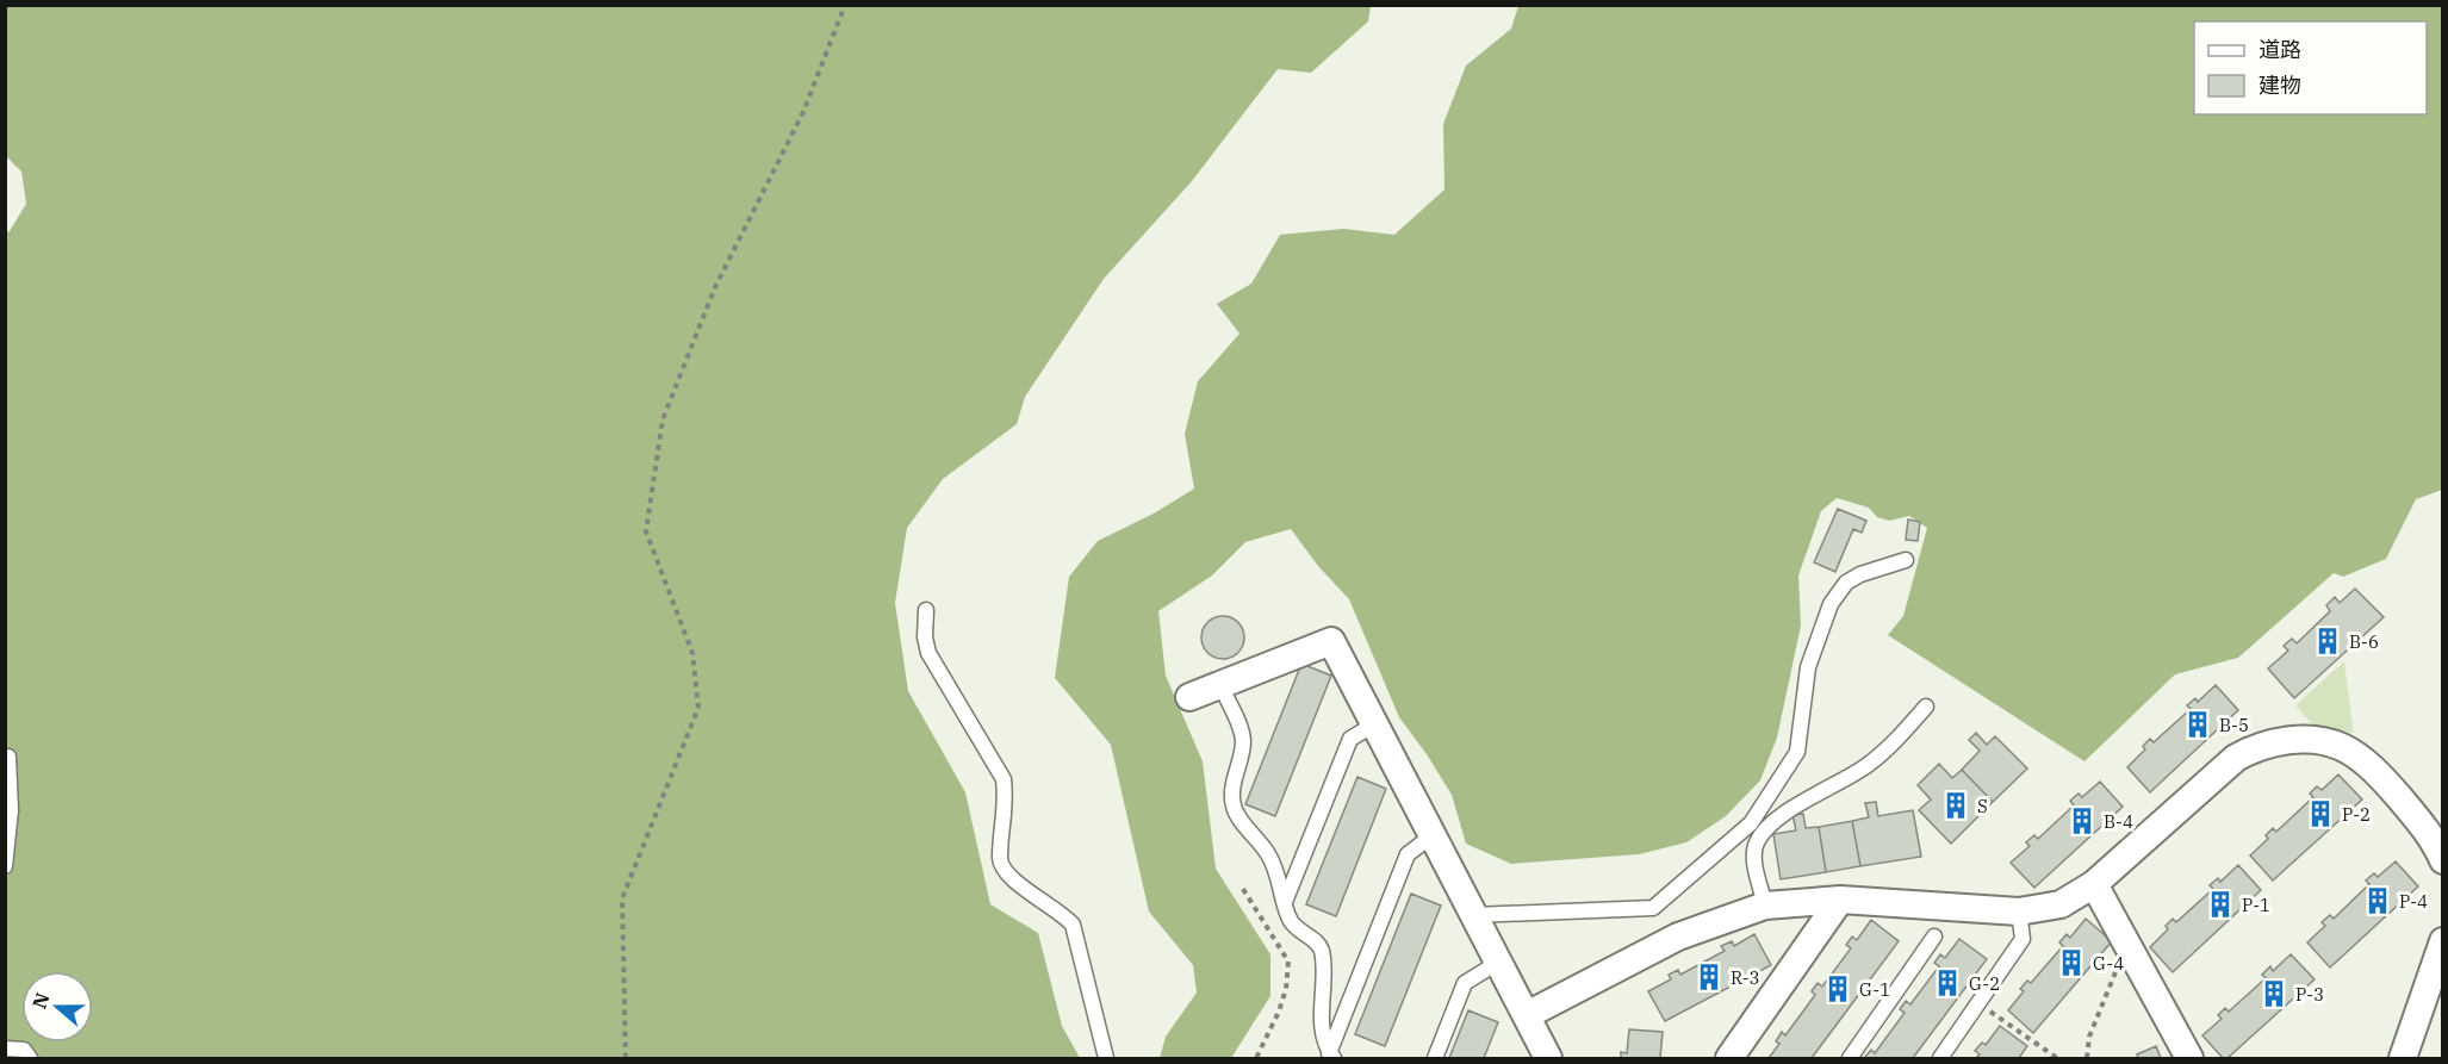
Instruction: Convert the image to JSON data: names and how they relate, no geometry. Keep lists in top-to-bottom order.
{
  "places": {
    "building": [
      "B-6",
      "B-5",
      "S",
      "P-2",
      "B-4",
      "P-4",
      "P-1",
      "G-4",
      "R-3",
      "G-2",
      "G-1",
      "P-3"
    ]
  },
  "legend": ["道路", "建物"],
  "north": "left"
}
